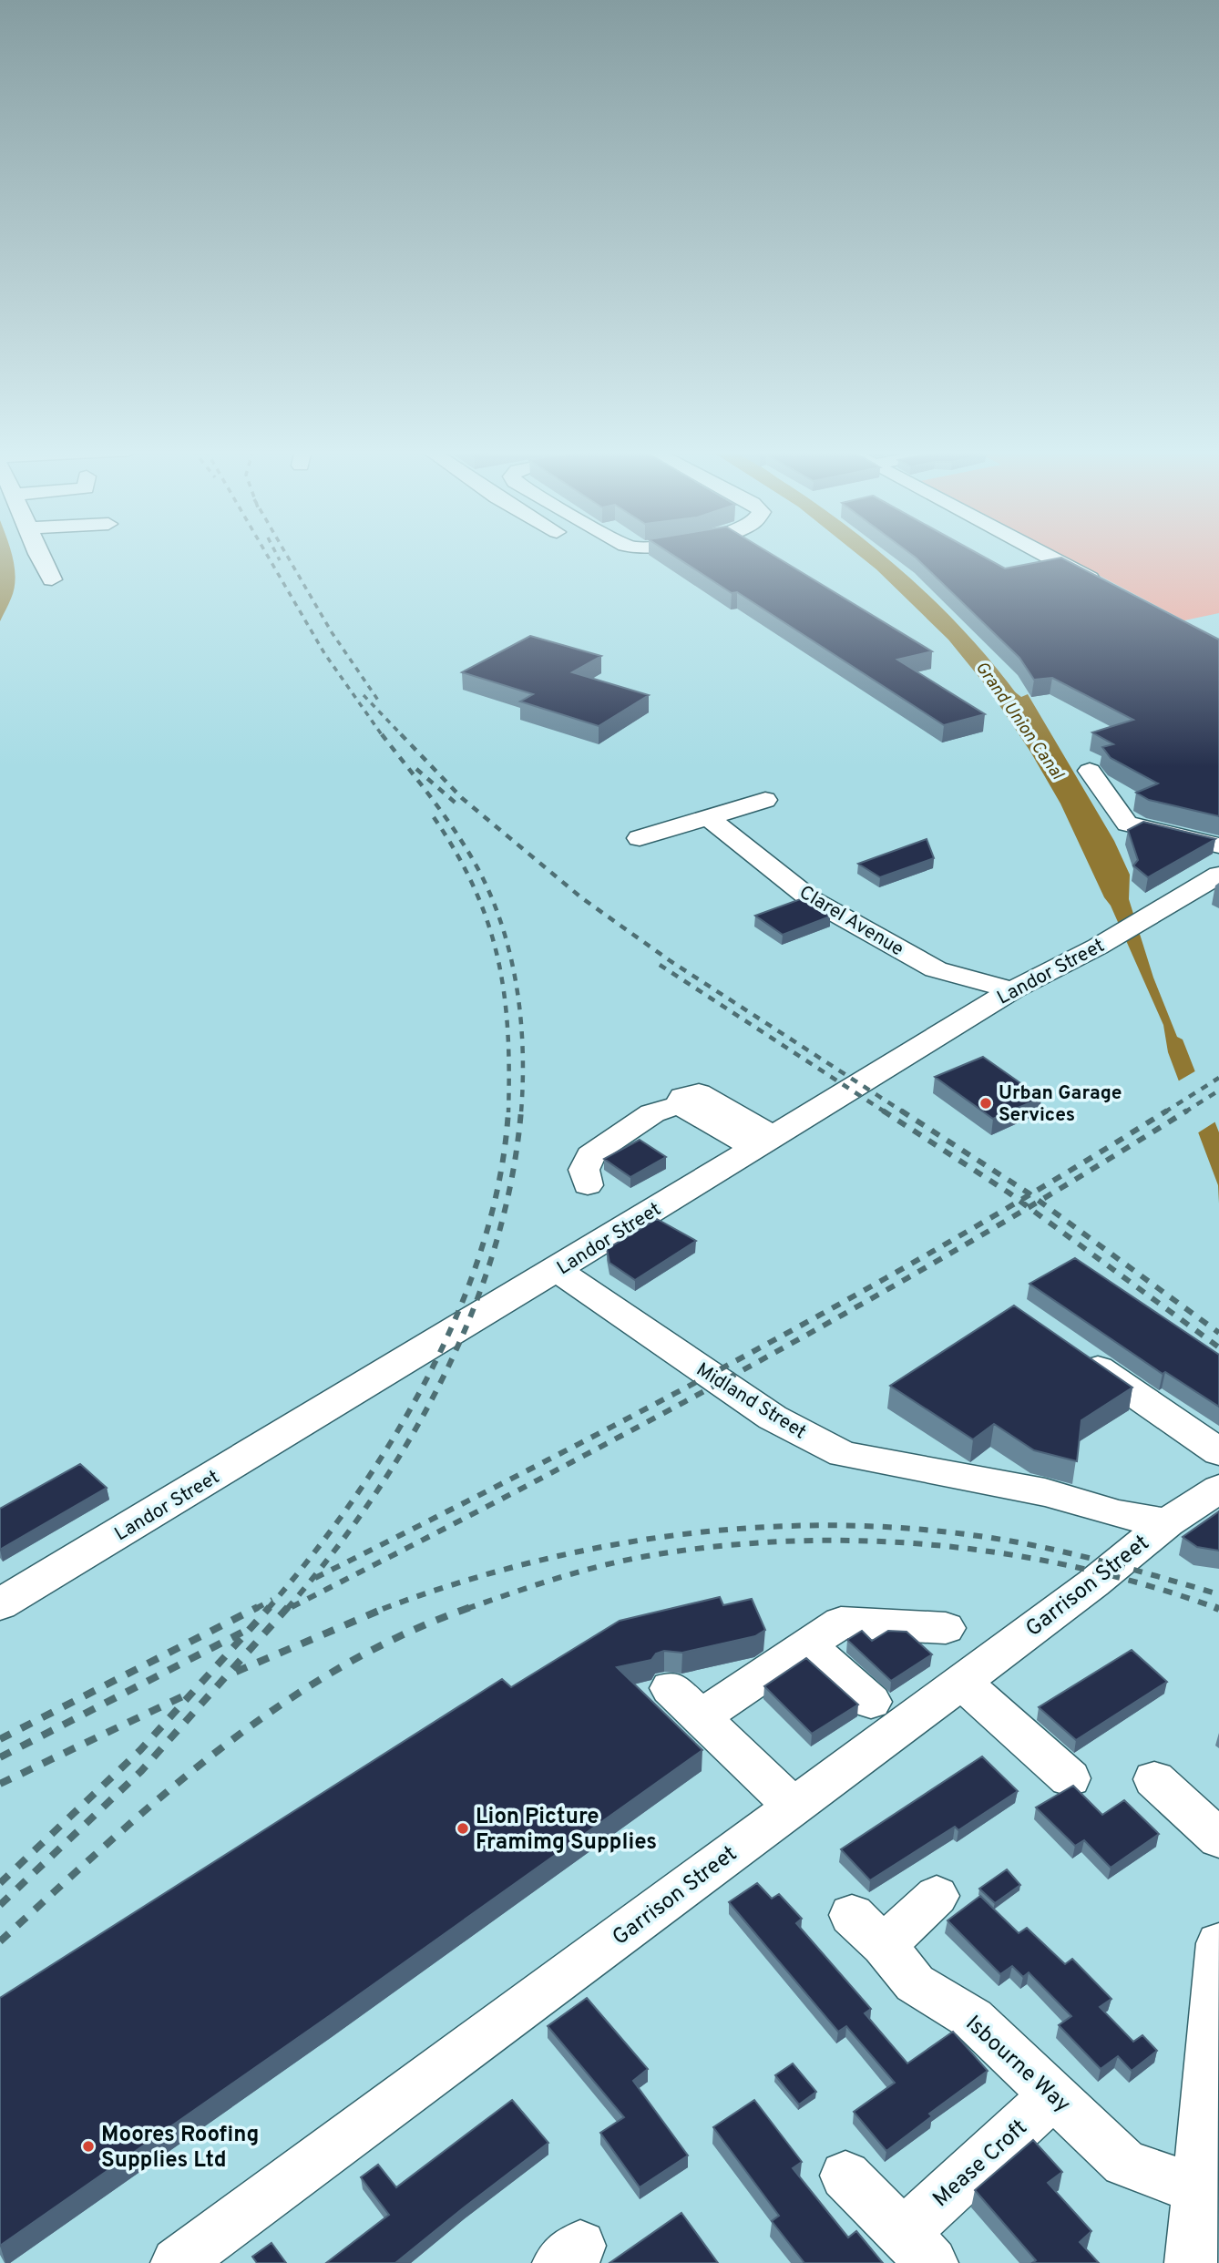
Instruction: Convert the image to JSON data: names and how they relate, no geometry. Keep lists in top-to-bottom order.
{
  "streets": {
    "street": [
      "Clarel Avenue",
      "Landor Street",
      "Midland Street",
      "Garrison Street",
      "Isbourne Way",
      "Mease Croft"
    ]
  },
  "crossings": [
    ["Clarel Avenue", "Landor Street"],
    ["Landor Street", "Midland Street"],
    ["Midland Street", "Garrison Street"],
    ["Isbourne Way", "Mease Croft"]
  ],
  "water": ["Grand Union Canal"],
  "places": ["Urban Garage Services", "Lion Picture Framimg Supplies", "Moores Roofing Supplies Ltd"]
}
